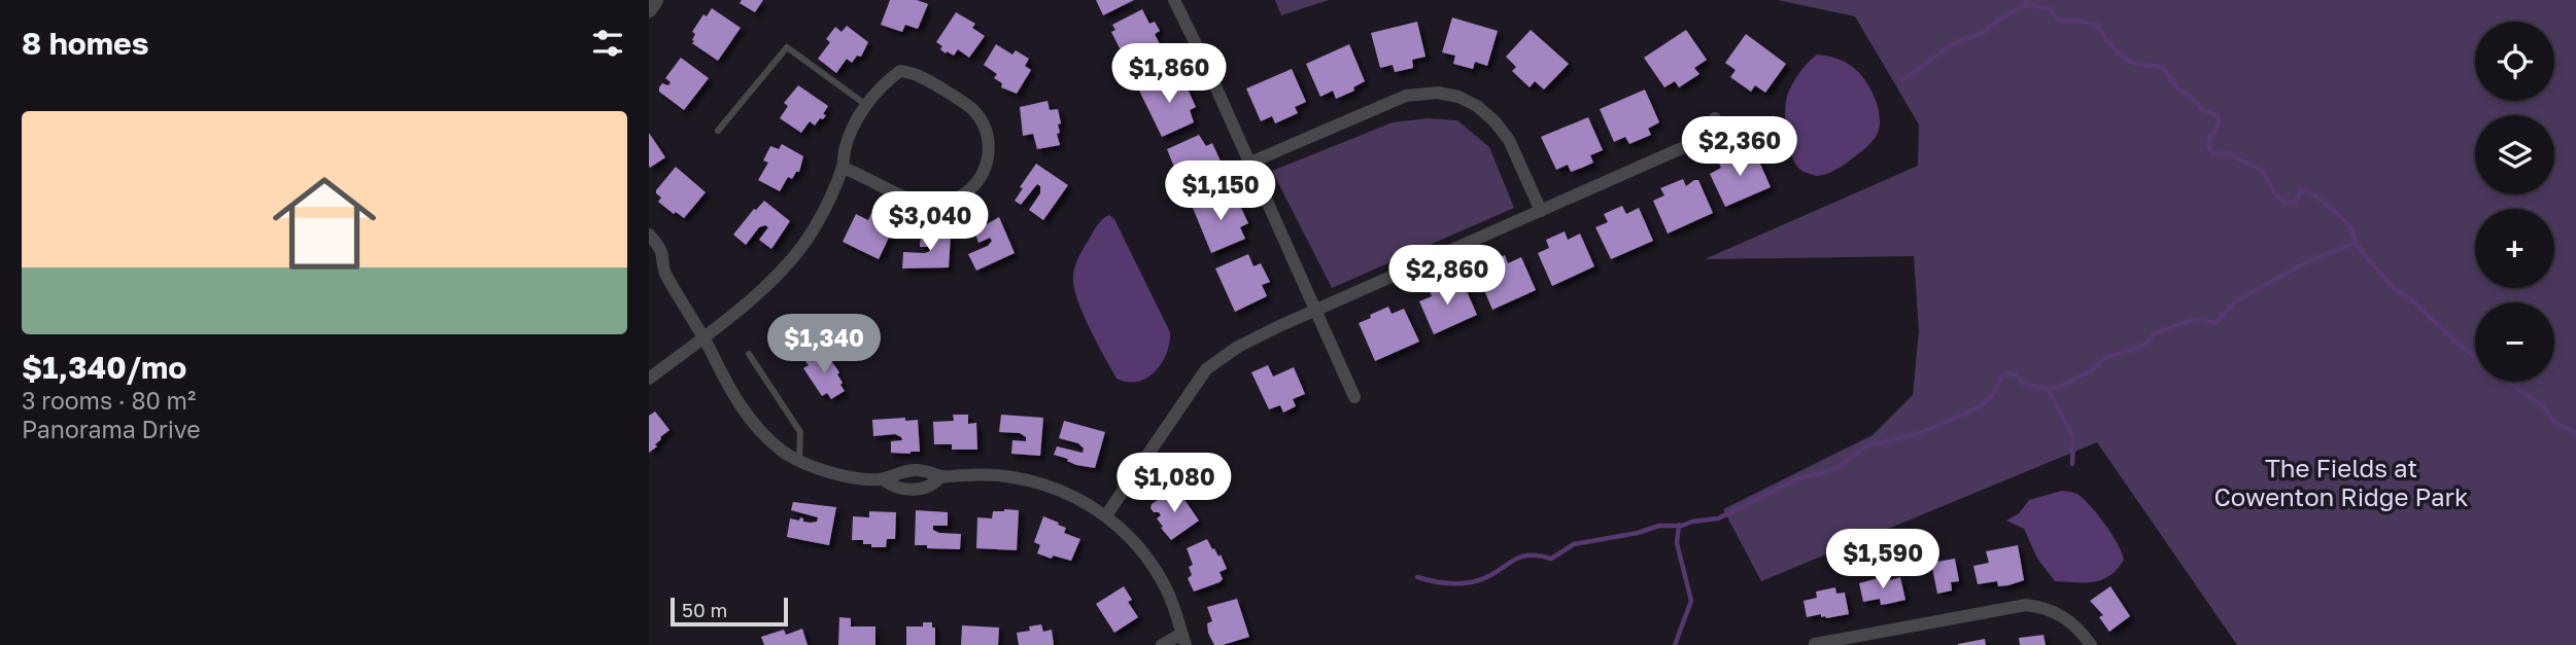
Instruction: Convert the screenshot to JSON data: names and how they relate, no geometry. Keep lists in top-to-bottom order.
{
  "parks": ["The Fields at Cowenton Ridge Park"],
  "scale_bar": "50 m",
  "page": {
    "heading": "8 homes",
    "map_buttons": ["+", "−"],
    "price": [
      "$1,860",
      "$2,360",
      "$1,150",
      "$3,040",
      "$2,860",
      "$1,340",
      "$1,080",
      "$1,590"
    ],
    "list": [
      {
        "name": "$1,340/mo",
        "note": "3 rooms · 80 m² · Panorama Drive"
      }
    ],
    "scale": "50 m"
  }
}
